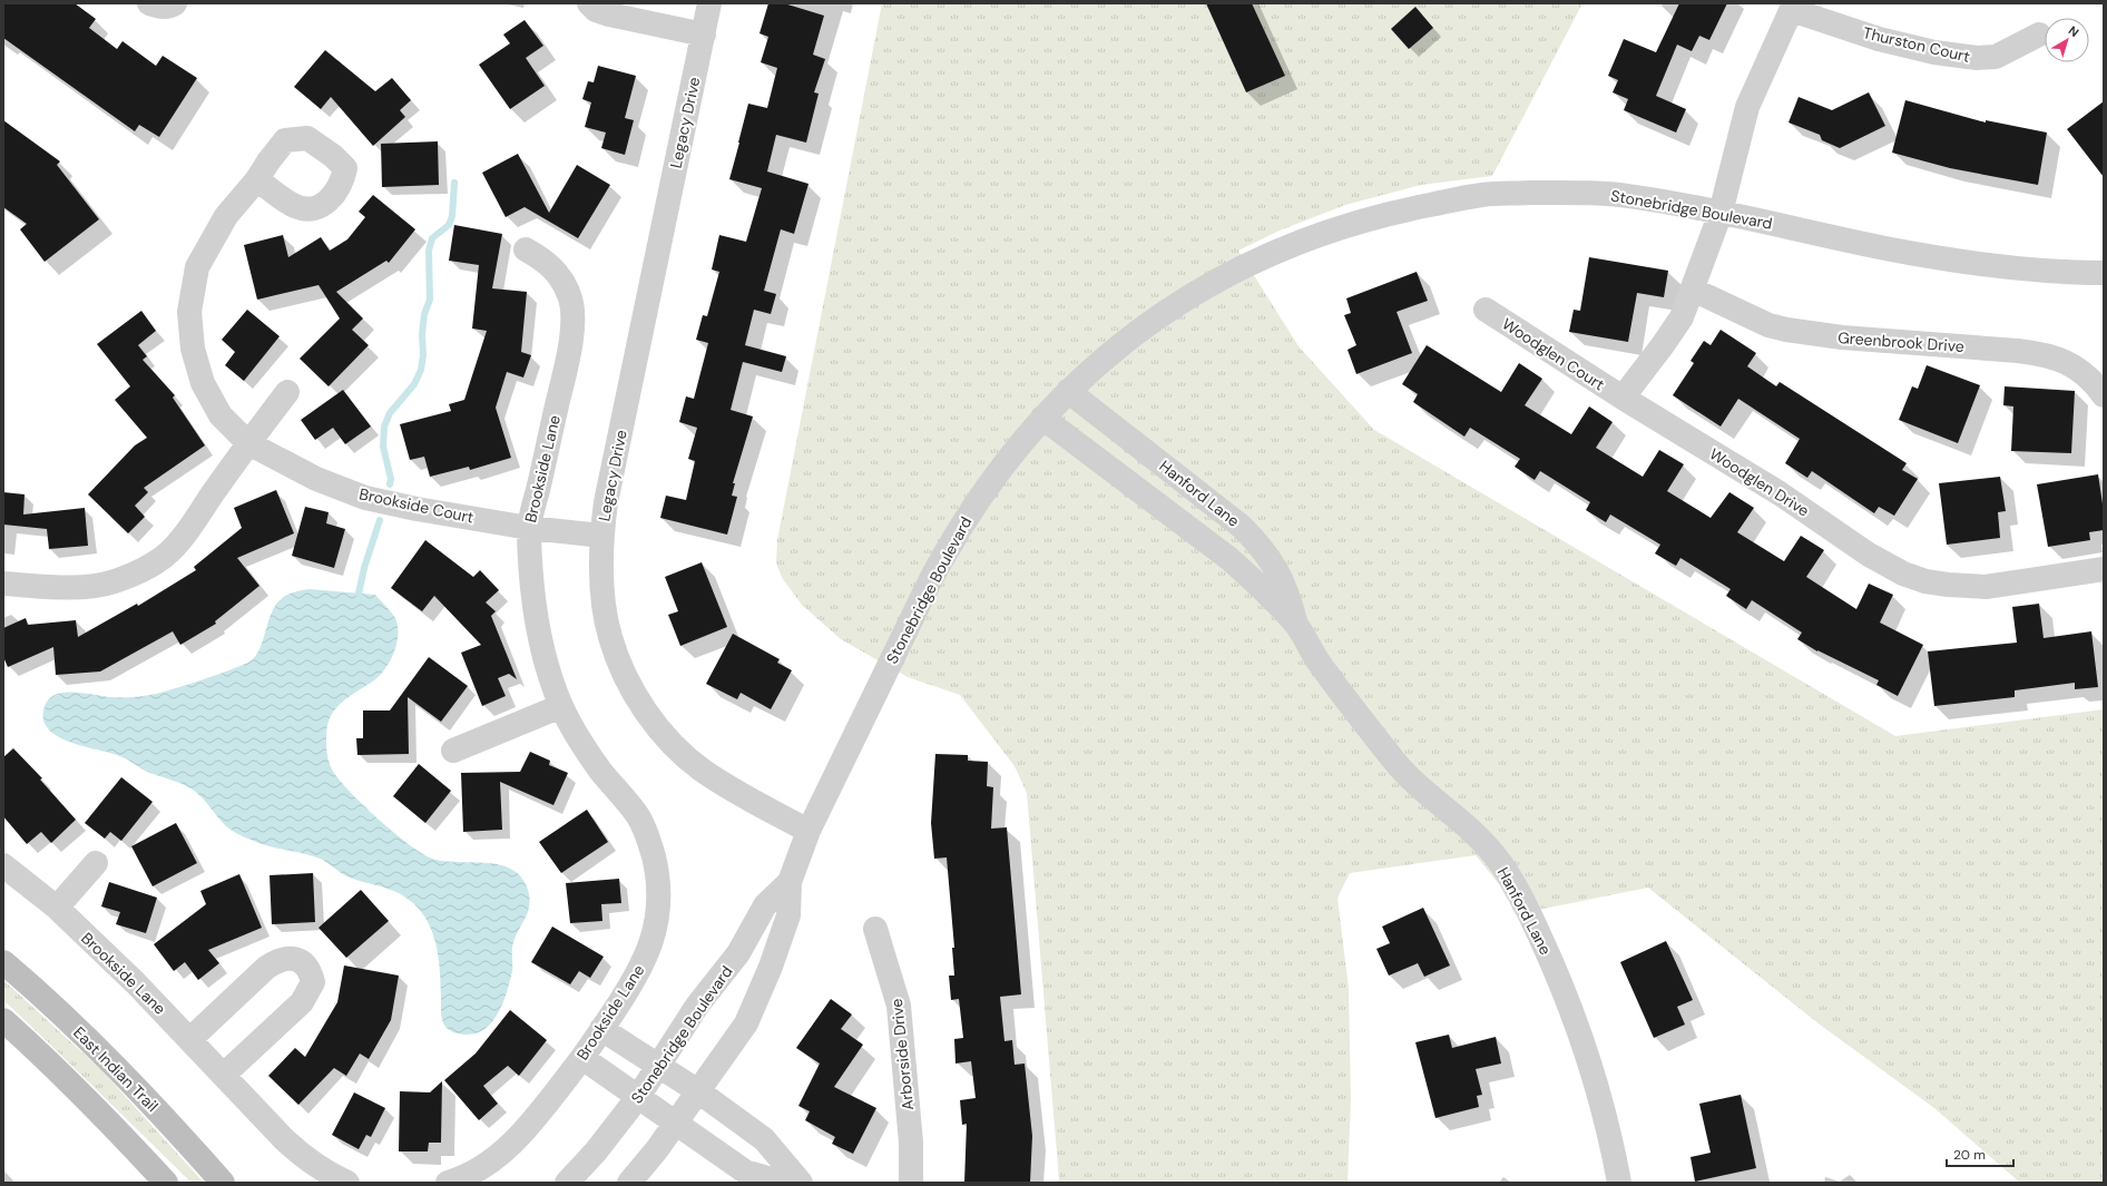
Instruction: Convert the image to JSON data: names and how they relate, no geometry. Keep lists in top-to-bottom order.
{
  "streets": {
    "main road": ["East Indian Trail"],
    "street": [
      "Thurston Court",
      "Legacy Drive",
      "Stonebridge Boulevard",
      "Greenbrook Drive",
      "Woodglen Court",
      "Brookside Lane",
      "Woodglen Drive",
      "Hanford Lane",
      "Brookside Court",
      "Arborside Drive"
    ]
  },
  "crossings": [
    ["Legacy Drive", "Stonebridge Boulevard"],
    ["Legacy Drive", "Brookside Court"],
    ["Stonebridge Boulevard", "Hanford Lane"],
    ["Woodglen Court", "Woodglen Drive"],
    ["Brookside Lane", "Brookside Court"]
  ],
  "scale_bar": "20 m",
  "north": "top right"
}
